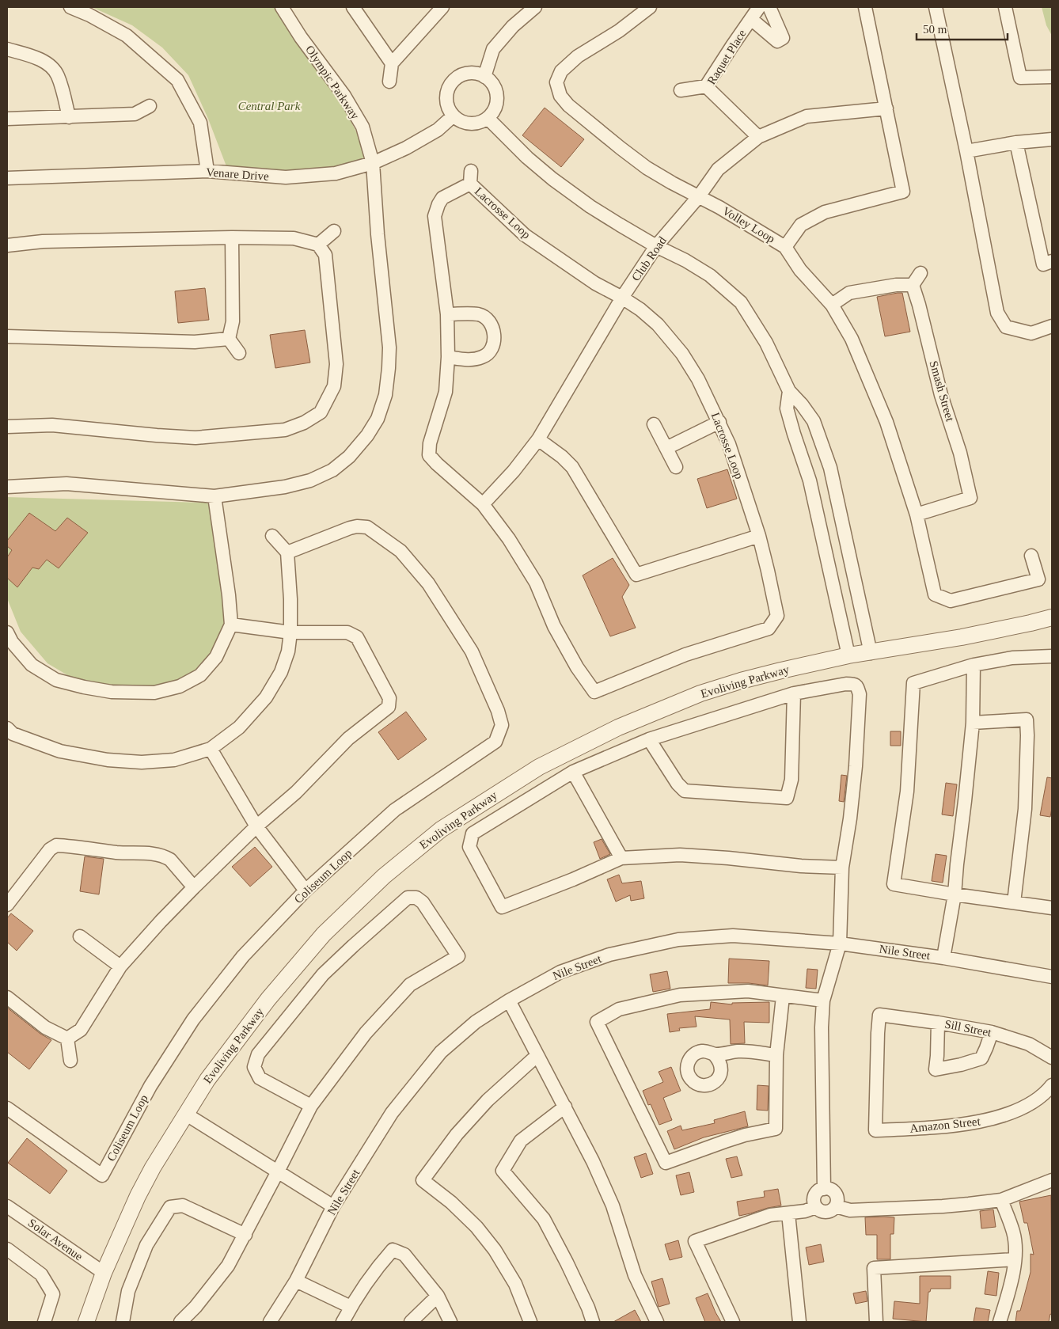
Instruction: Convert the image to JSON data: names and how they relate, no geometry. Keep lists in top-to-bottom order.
{
  "streets": {
    "street": [
      "Raquet Place",
      "Olympic Parkway",
      "Venare Drive",
      "Lacrosse Loop",
      "Volley Loop",
      "Club Road",
      "Smash Street",
      "Evoliving Parkway",
      "Coliseum Loop",
      "Nile Street",
      "Sill Street",
      "Amazon Street",
      "Solar Avenue"
    ]
  },
  "crossings": [
    ["Raquet Place", "Club Road"],
    ["Olympic Parkway", "Venare Drive"],
    ["Lacrosse Loop", "Club Road"],
    ["Volley Loop", "Club Road"],
    ["Evoliving Parkway", "Solar Avenue"],
    ["Sill Street", "Amazon Street"]
  ],
  "parks": ["Central Park"],
  "scale_bar": "50 m"
}
